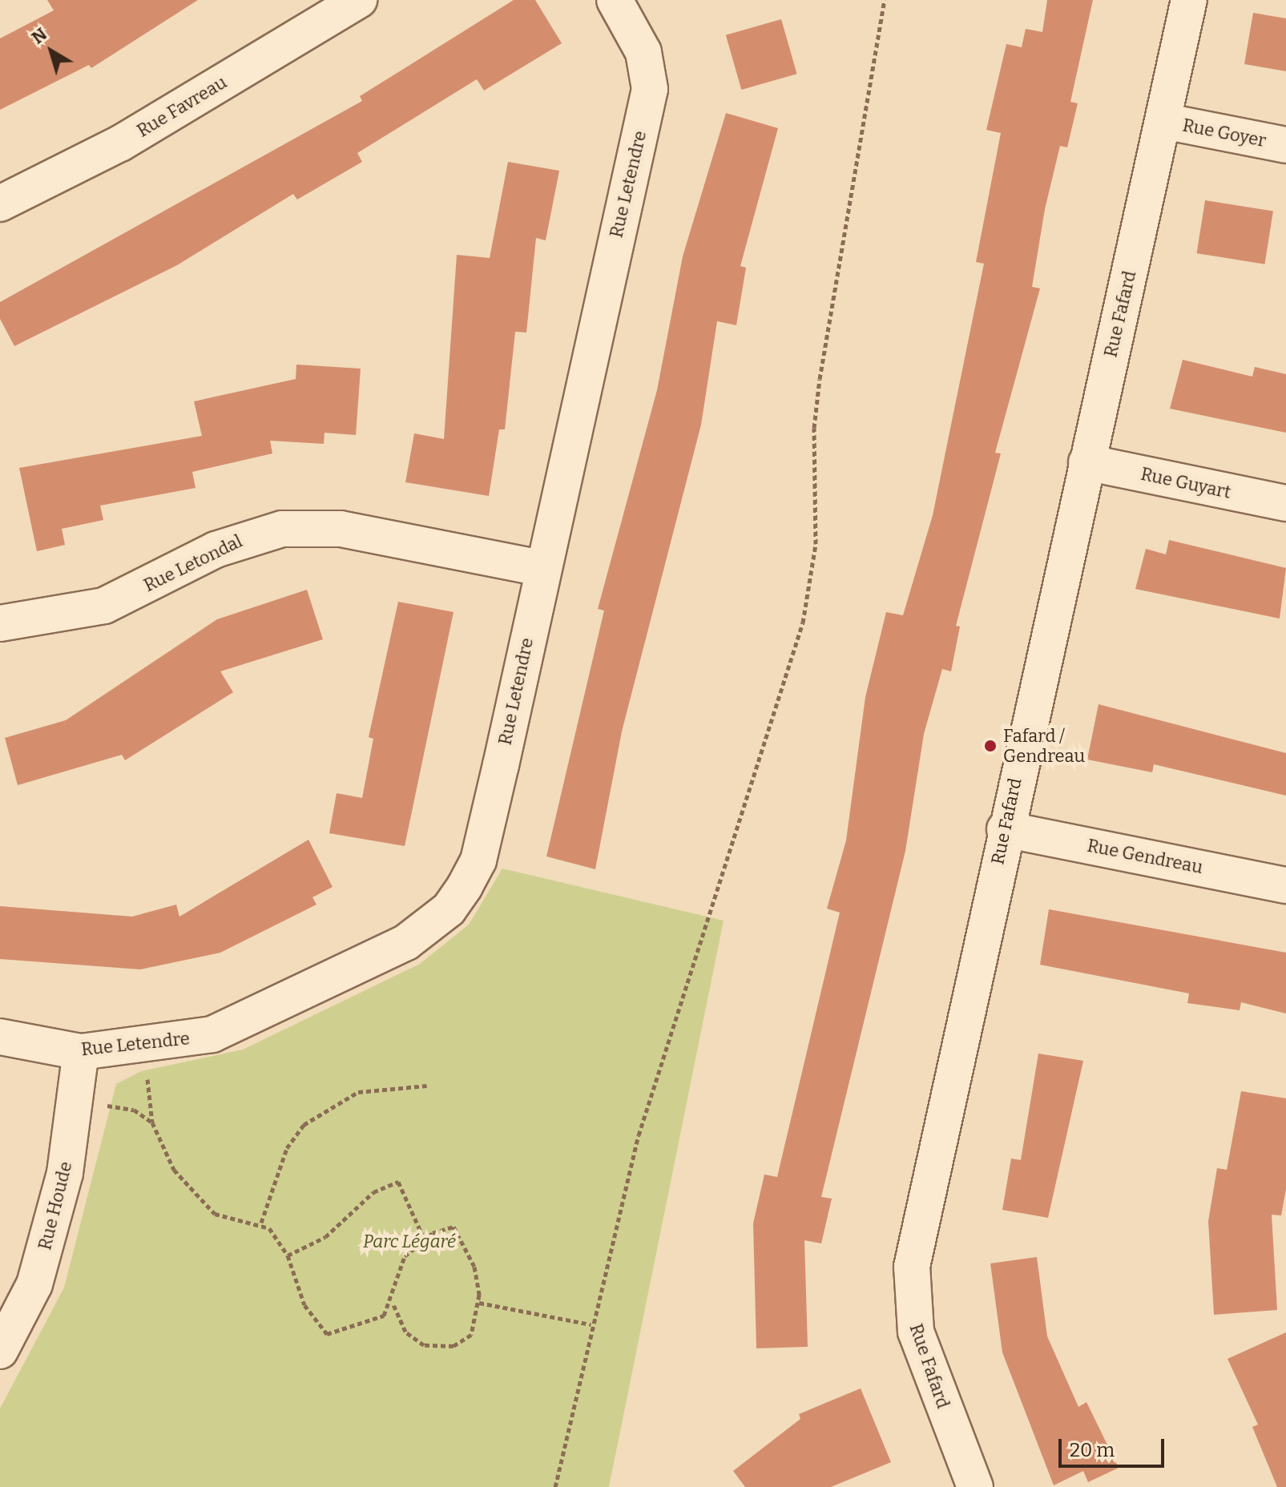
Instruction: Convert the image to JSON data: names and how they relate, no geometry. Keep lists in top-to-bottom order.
{
  "streets": {
    "street": [
      "Rue Favreau",
      "Rue Goyer",
      "Rue Letendre",
      "Rue Fafard",
      "Rue Guyart",
      "Rue Letondal",
      "Rue Gendreau",
      "Rue Houde"
    ]
  },
  "crossings": [
    ["Rue Goyer", "Rue Fafard"],
    ["Rue Letendre", "Rue Letondal"],
    ["Rue Letendre", "Rue Houde"],
    ["Rue Fafard", "Rue Guyart"],
    ["Rue Fafard", "Rue Gendreau"]
  ],
  "parks": ["Parc Légaré"],
  "places": ["Fafard / Gendreau"],
  "scale_bar": "20 m",
  "north": "top left"
}
